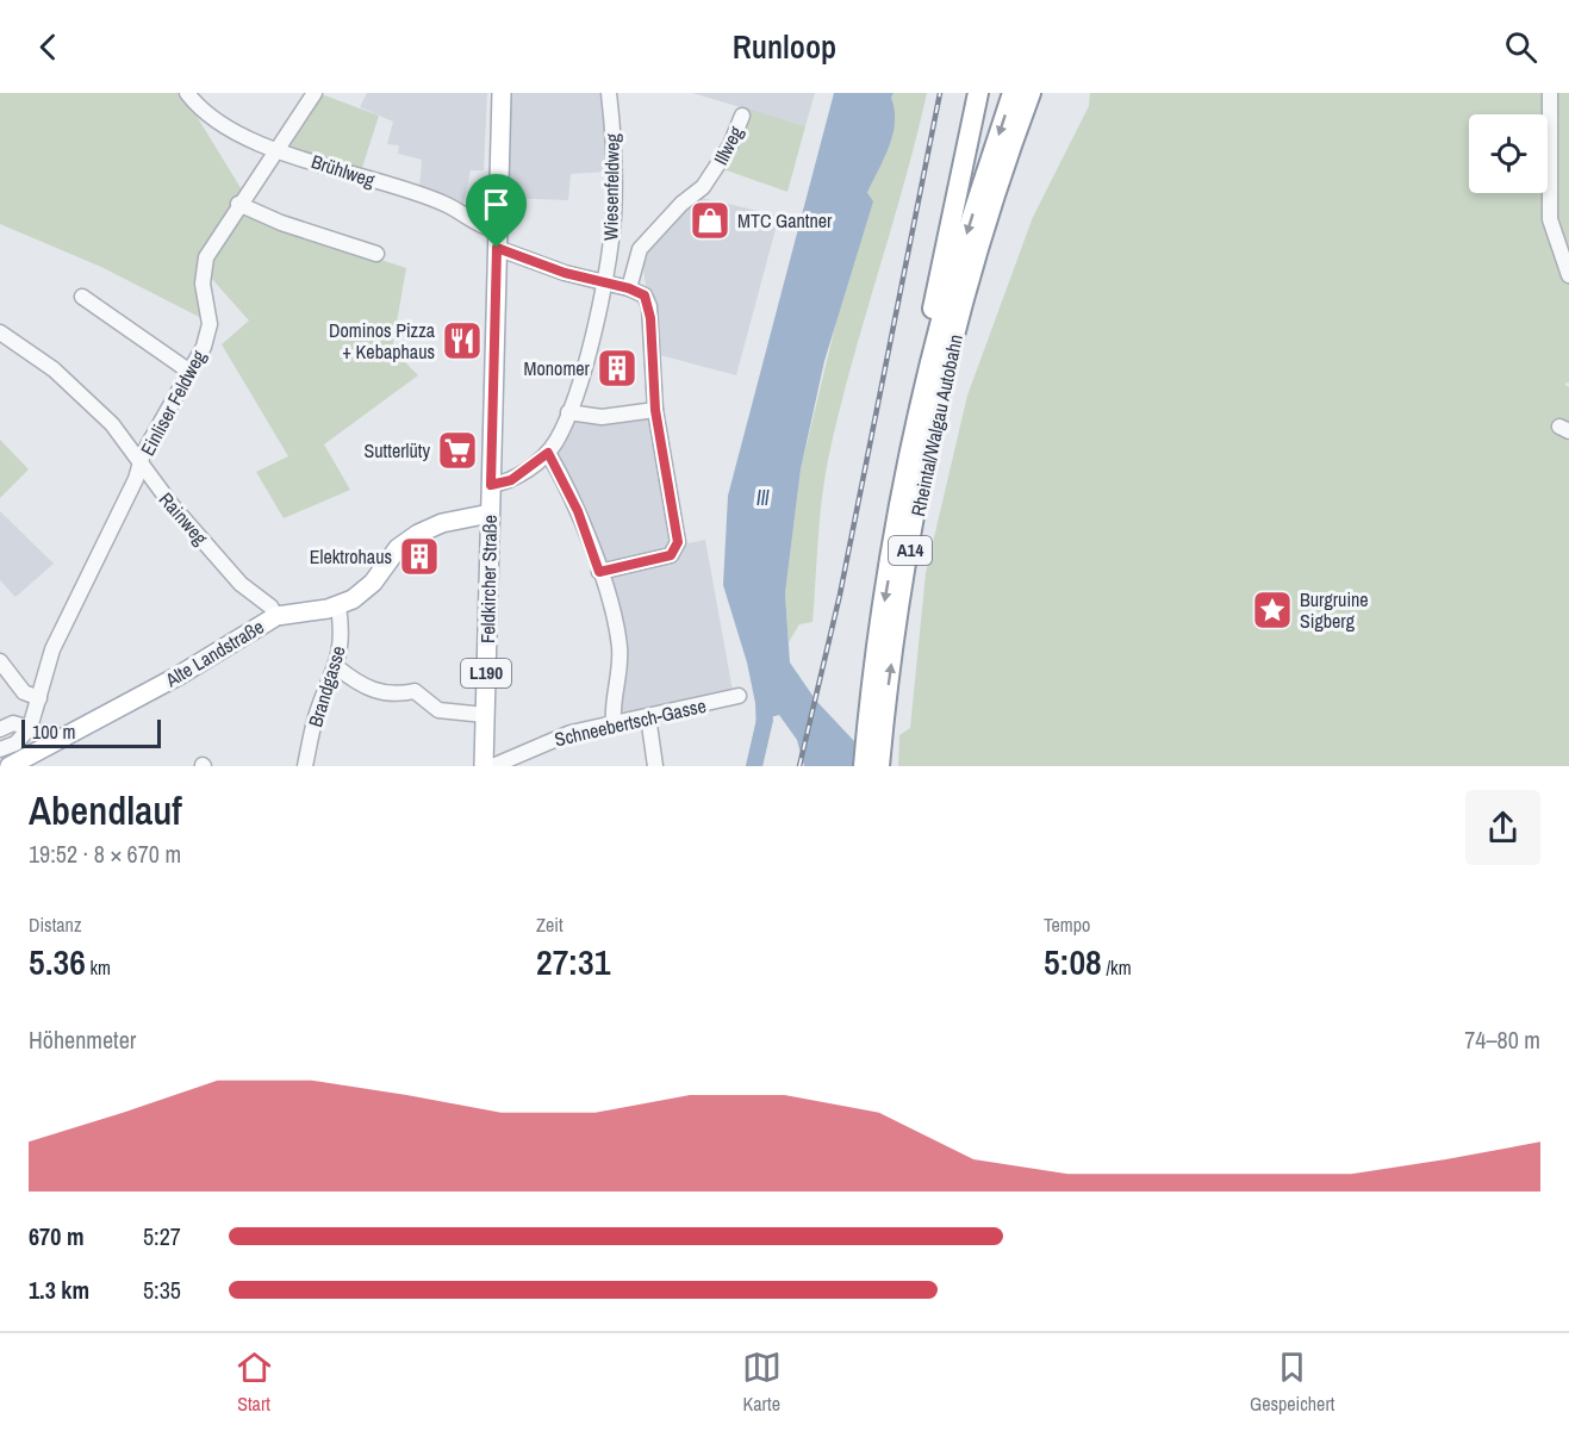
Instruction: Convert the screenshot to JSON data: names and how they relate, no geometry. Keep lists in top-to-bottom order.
{
  "streets": {
    "highway": ["Rheintal/Walgau Autobahn", "A14"],
    "main road": ["Feldkircher Straße", "Alte Landstraße", "L190"],
    "street": [
      "Illweg",
      "Brühlweg",
      "Wiesenfeldweg",
      "Einliser Feldweg",
      "Rainweg",
      "Brandgasse",
      "Schneebertsch-Gasse"
    ]
  },
  "crossings": [
    ["Brühlweg", "Einliser Feldweg"],
    ["Brühlweg", "Feldkircher Straße"],
    ["Wiesenfeldweg", "Feldkircher Straße"],
    ["Einliser Feldweg", "Rainweg"],
    ["Rainweg", "Alte Landstraße"],
    ["Feldkircher Straße", "Alte Landstraße"],
    ["Feldkircher Straße", "Schneebertsch-Gasse"],
    ["Alte Landstraße", "Brandgasse"]
  ],
  "water": ["Ill"],
  "places": {
    "shop": ["MTC Gantner"],
    "restaurant": ["Dominos Pizza + Kebaphaus"],
    "building": ["Monomer", "Elektrohaus"],
    "supermarket": ["Sutterlüty"],
    "place": ["Burgruine Sigberg"]
  },
  "scale_bar": "100 m",
  "page": {
    "header": "Runloop",
    "scale": "100 m",
    "heading": ["Abendlauf", "19:52 · 8 × 670 m"],
    "stats": [
      ["Distanz", "5.36 km"],
      ["Zeit", "27:31"],
      ["Tempo", "5:08 /km"]
    ],
    "chart": ["Höhenmeter", "74–80 m"],
    "list": [
      {
        "name": "670 m",
        "note": "5:27"
      },
      {
        "name": "1.3 km",
        "note": "5:35"
      }
    ],
    "tabs": ["Start", "Karte", "Gespeichert"]
  }
}
